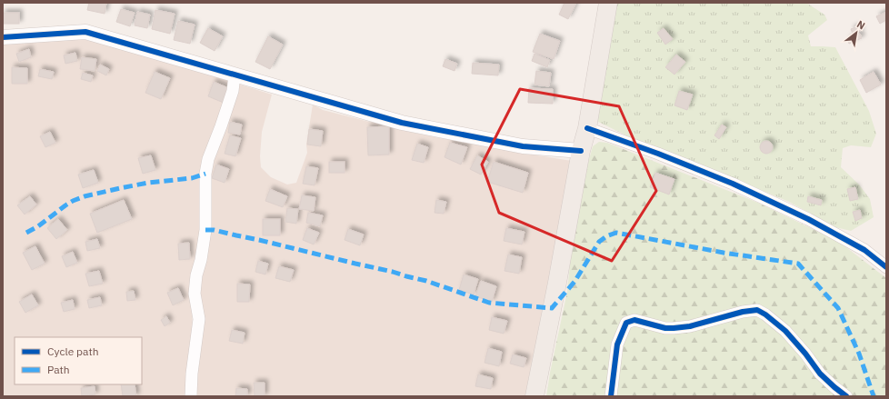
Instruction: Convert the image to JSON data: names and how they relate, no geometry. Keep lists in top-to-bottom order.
{
  "legend": ["Cycle path", "Path"],
  "north": "top right"
}
